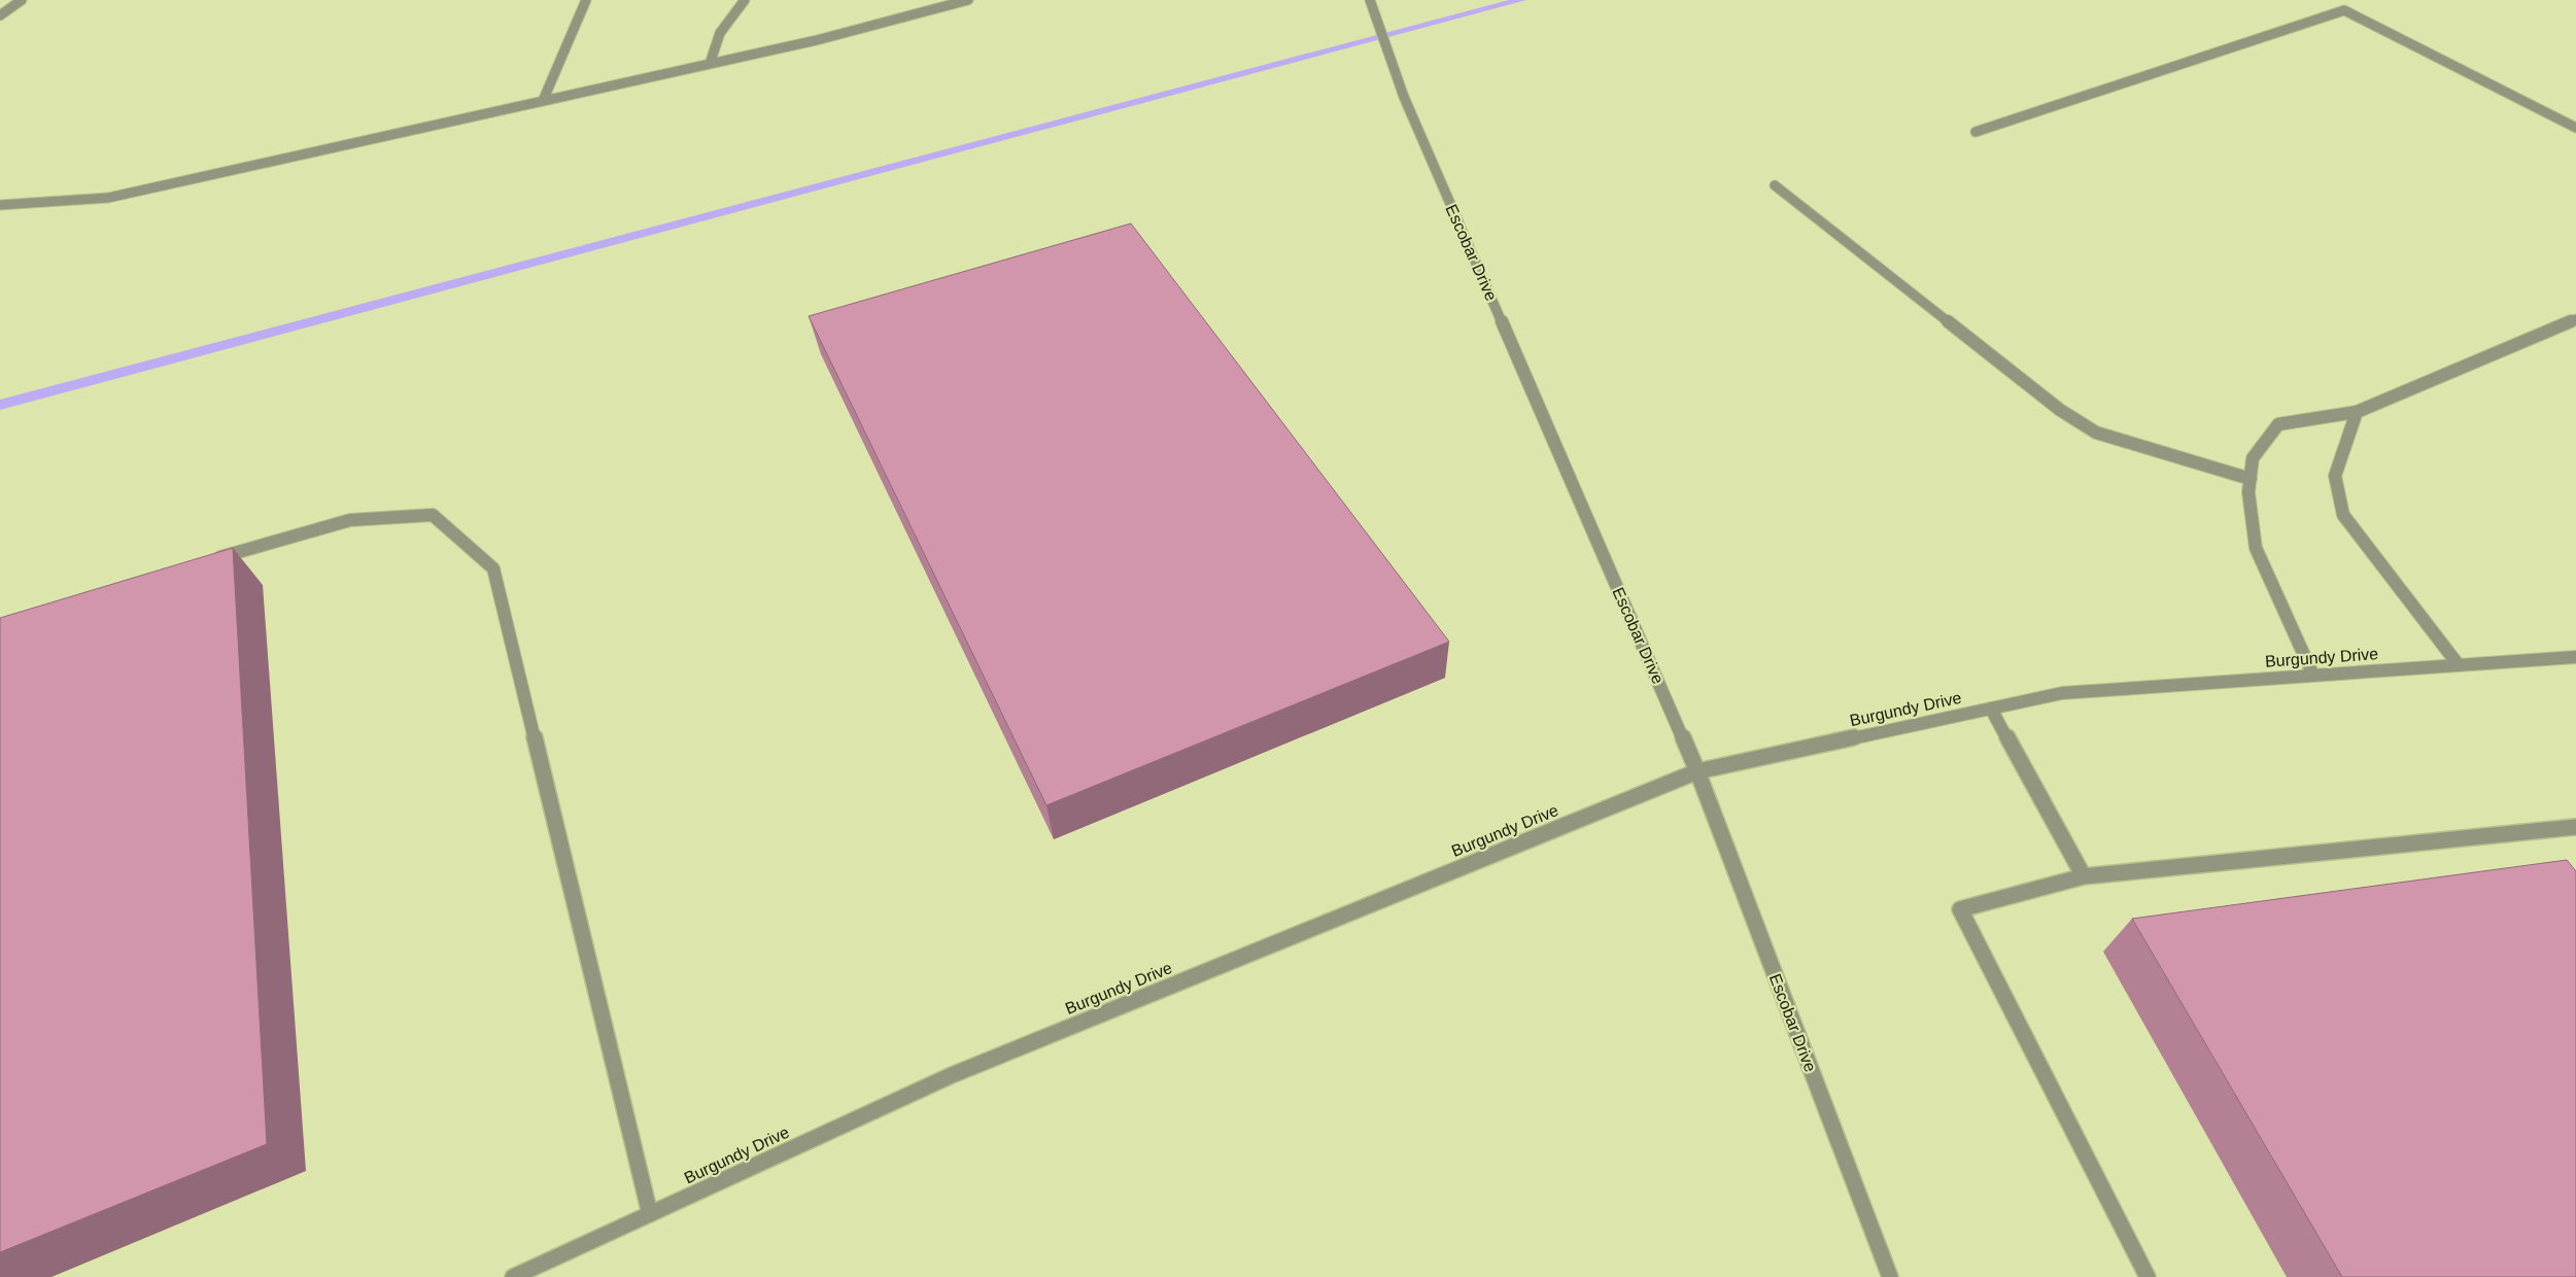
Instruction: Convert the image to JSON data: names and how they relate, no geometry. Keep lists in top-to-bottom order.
{
  "streets": {
    "street": ["Escobar Drive", "Burgundy Drive"]
  },
  "crossings": [
    ["Escobar Drive", "Burgundy Drive"]
  ]
}
